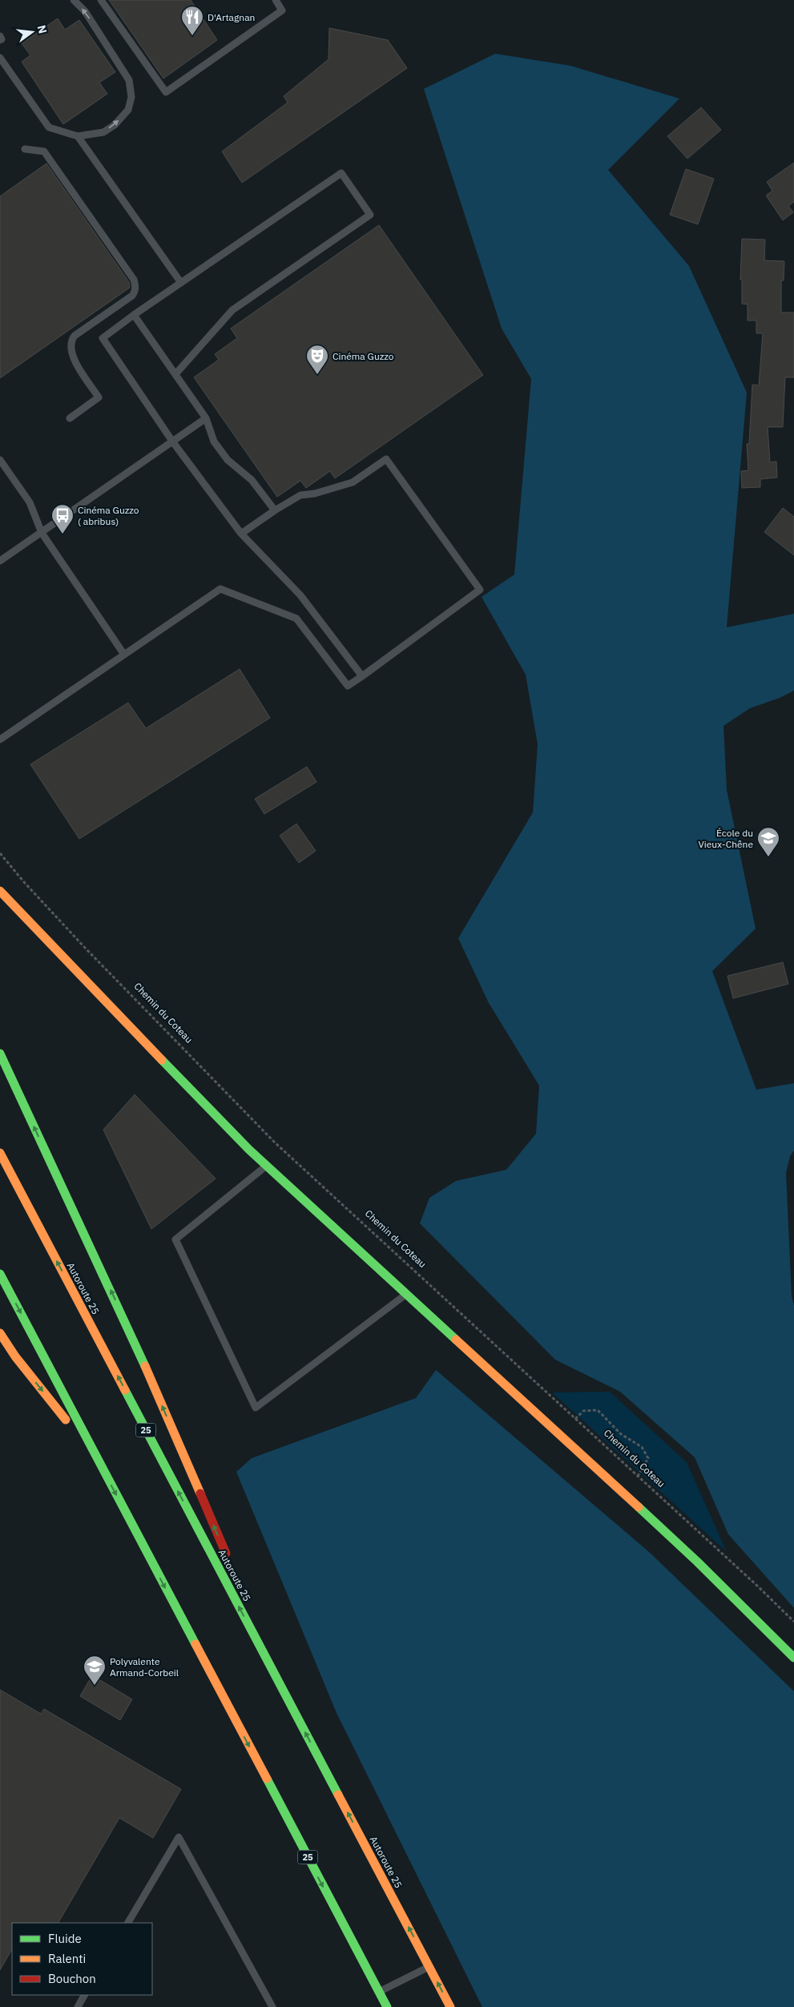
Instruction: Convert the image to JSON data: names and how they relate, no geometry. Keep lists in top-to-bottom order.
{
  "streets": {
    "main road": ["Autoroute 25", "25"],
    "path": ["Chemin du Coteau"]
  },
  "places": {
    "restaurant": ["D'Artagnan"],
    "theatre": ["Cinéma Guzzo"],
    "bus stop": ["Cinéma Guzzo ( abribus)"],
    "school or university": ["École du Vieux-Chêne", "Polyvalente Armand-Corbeil"]
  },
  "legend": ["Fluide", "Ralenti", "Bouchon"],
  "north": "right"
}
